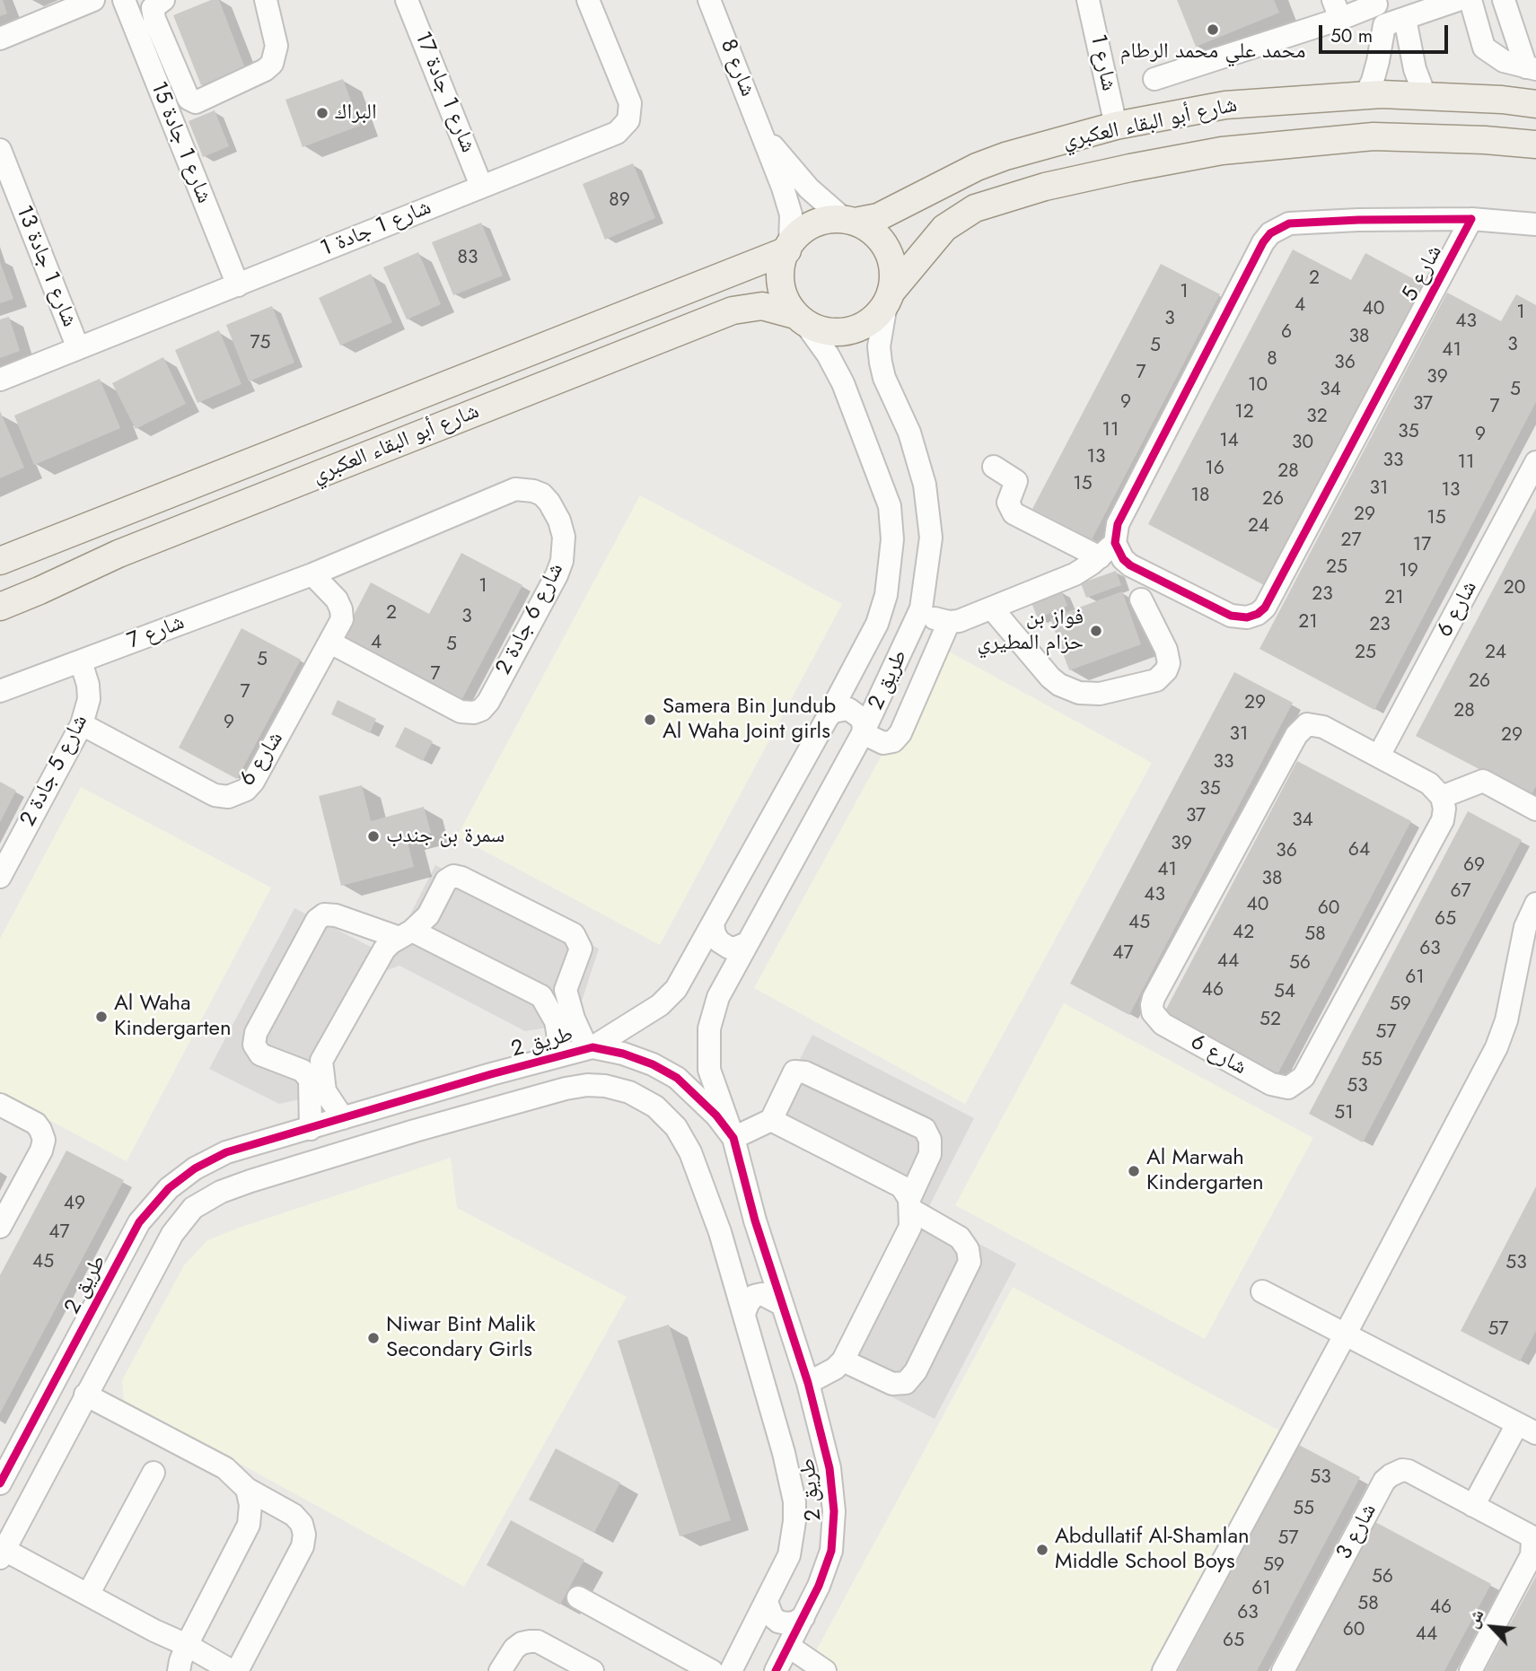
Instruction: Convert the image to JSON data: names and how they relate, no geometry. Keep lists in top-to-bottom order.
{
  "streets": {
    "main road": ["شارع أبو البقاء العكبري"],
    "street": [
      "شارع 1",
      "شارع 8",
      "شارع 1 جادة 17",
      "شارع 1 جادة 15",
      "شارع 1 جادة 1",
      "شارع 1 جادة 13",
      "شارع 5",
      "شارع 6",
      "شارع 6 جادة 2",
      "شارع 7",
      "طريق 2",
      "شارع 5 جادة 2",
      "شارع 3"
    ]
  },
  "crossings": [
    ["شارع 1", "شارع أبو البقاء العكبري"],
    ["شارع 8", "شارع أبو البقاء العكبري"],
    ["شارع 8", "طريق 2"],
    ["شارع 1 جادة 17", "شارع 1 جادة 1"],
    ["شارع أبو البقاء العكبري", "طريق 2"],
    ["شارع 1 جادة 15", "شارع 1 جادة 1"],
    ["شارع 1 جادة 1", "شارع 1 جادة 13"],
    ["شارع 6", "شارع 6 جادة 2"],
    ["شارع 6", "شارع 7"],
    ["شارع 6", "شارع 5 جادة 2"],
    ["شارع 6 جادة 2", "شارع 7"],
    ["شارع 7", "شارع 5 جادة 2"]
  ],
  "places": [
    "محمد علي محمد الرطام",
    "البراك",
    "فواز بن حزام المطيري",
    "Samera Bin Jundub Al Waha Joint girls",
    "سمرة بن جندب",
    "Al Waha Kindergarten",
    "Al Marwah Kindergarten",
    "Niwar Bint Malik Secondary Girls",
    "Abdullatif Al-Shamlan Middle School Boys"
  ],
  "house_numbers": [
    "89",
    "83",
    "2",
    "1",
    "4",
    "40",
    "1",
    "3",
    "43",
    "6",
    "38",
    "75",
    "3",
    "5",
    "41",
    "8",
    "36",
    "7",
    "39",
    "10",
    "34",
    "5",
    "9",
    "37",
    "7",
    "12",
    "32",
    "11",
    "35",
    "9",
    "14",
    "30",
    "13",
    "33",
    "11",
    "16",
    "28",
    "15",
    "31",
    "13",
    "18",
    "26",
    "29",
    "15",
    "24",
    "27",
    "17",
    "25",
    "19",
    "1",
    "20",
    "23",
    "21",
    "2",
    "3",
    "21",
    "23",
    "4",
    "5",
    "25",
    "24",
    "5",
    "7",
    "26",
    "7",
    "29",
    "28",
    "9",
    "31",
    "29",
    "33",
    "35",
    "37",
    "34",
    "39",
    "64",
    "36",
    "69",
    "41",
    "38",
    "67",
    "43",
    "40",
    "60",
    "65",
    "45",
    "42",
    "58",
    "63",
    "47",
    "44",
    "56",
    "61",
    "46",
    "54",
    "59",
    "52",
    "57",
    "55",
    "53",
    "51",
    "49",
    "47",
    "45",
    "53",
    "57",
    "53",
    "55",
    "57",
    "59",
    "56",
    "61",
    "58",
    "46",
    "63",
    "60",
    "44",
    "65"
  ],
  "scale_bar": "50 m",
  "north": "top left"
}
